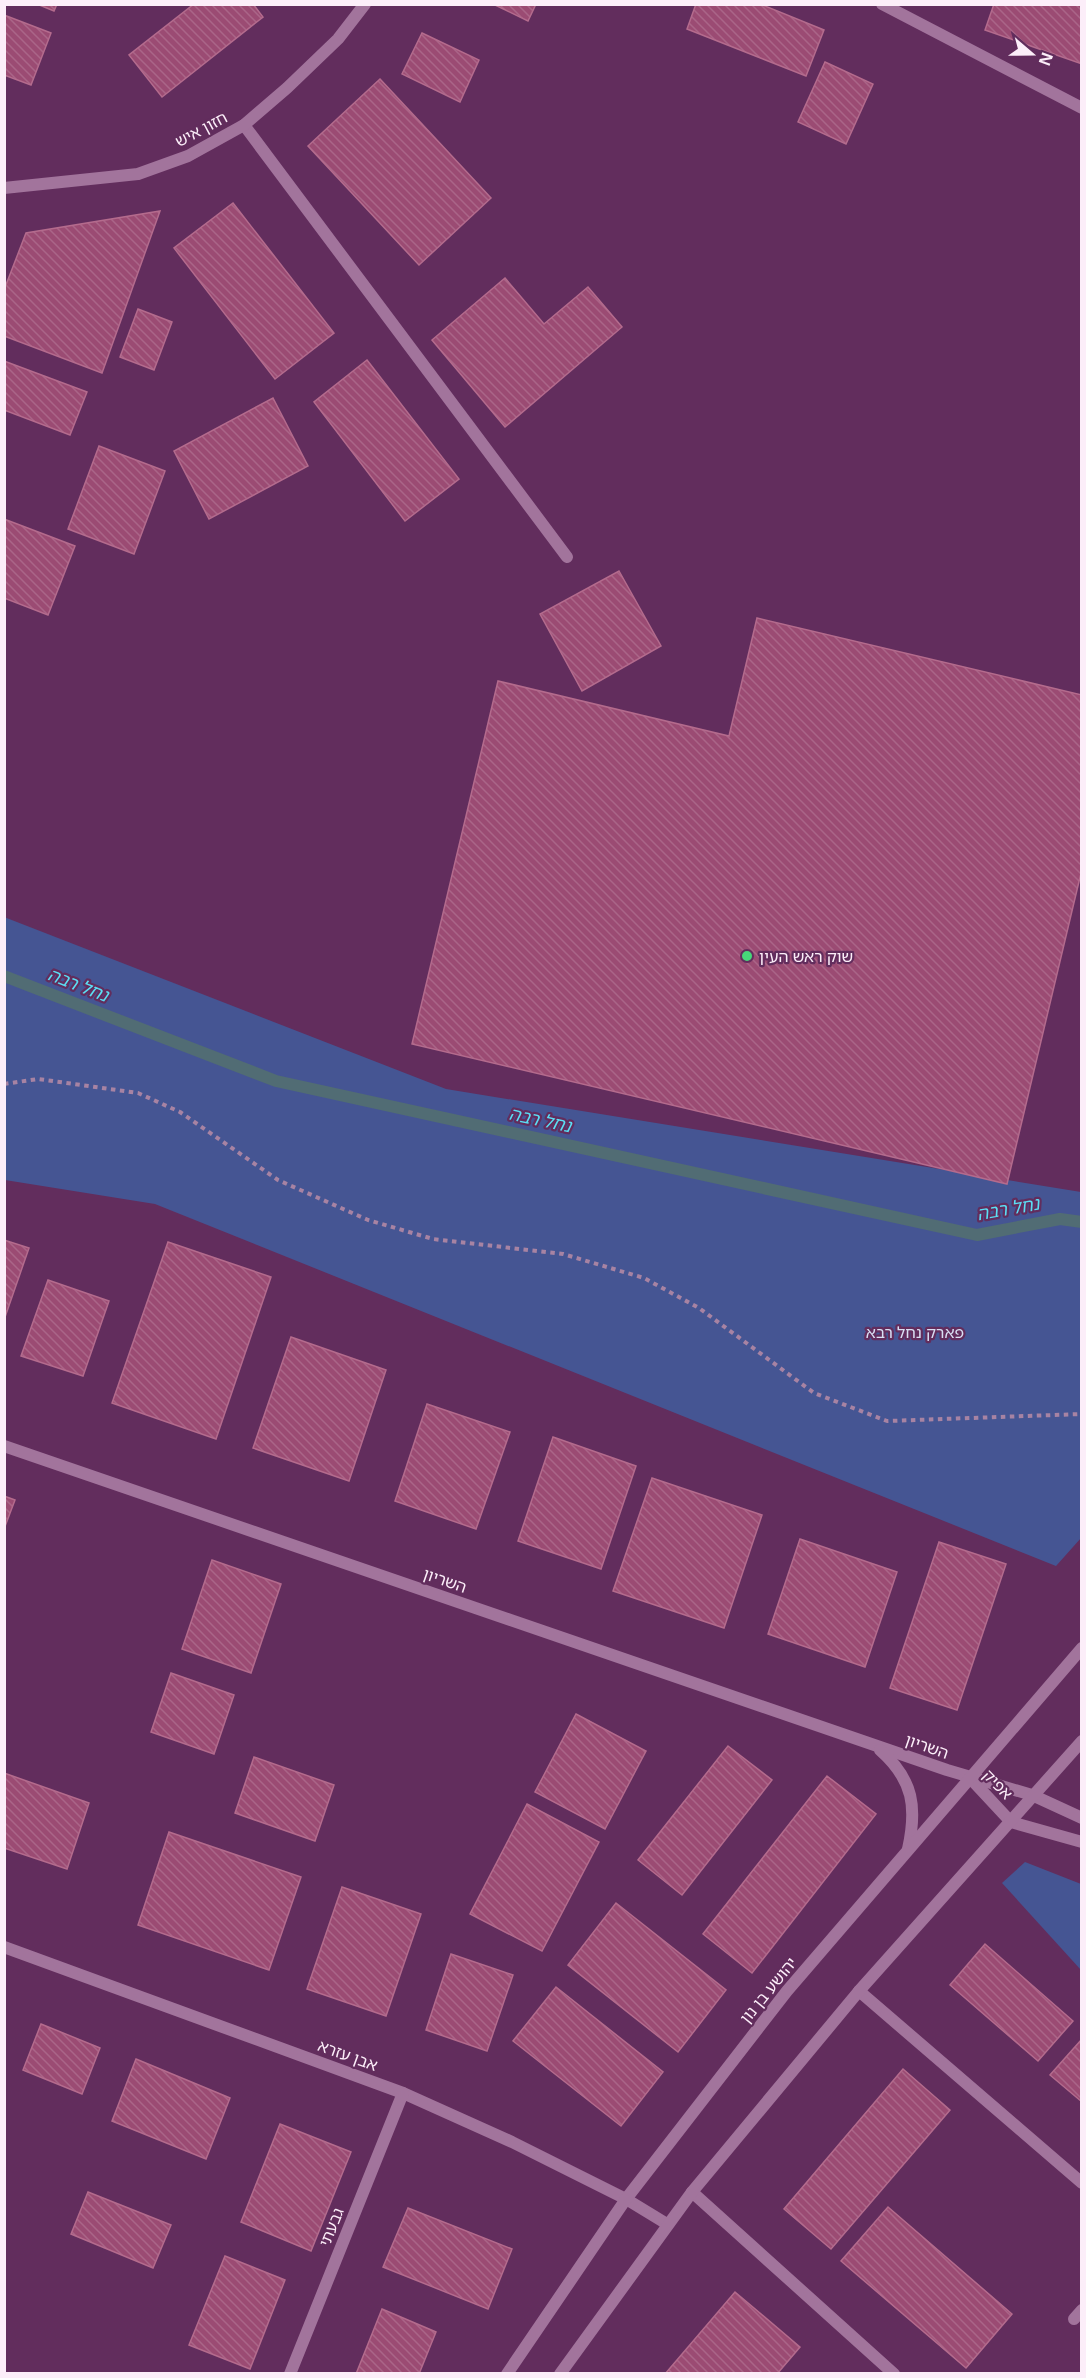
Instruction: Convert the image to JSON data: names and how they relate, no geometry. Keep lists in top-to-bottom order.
{
  "streets": {
    "street": [
      "חזון איש",
      "השריון",
      "אפיק",
      "יהושע בן נון",
      "אבן עזרא",
      "גבעתי"
    ]
  },
  "crossings": [
    ["השריון", "אפיק"],
    ["השריון", "יהושע בן נון"],
    ["אפיק", "יהושע בן נון"],
    ["יהושע בן נון", "אבן עזרא"],
    ["אבן עזרא", "גבעתי"]
  ],
  "water": ["נחל רבה"],
  "parks": ["פארק נחל רבא"],
  "places": ["שוק ראש העין"],
  "north": "right"
}
